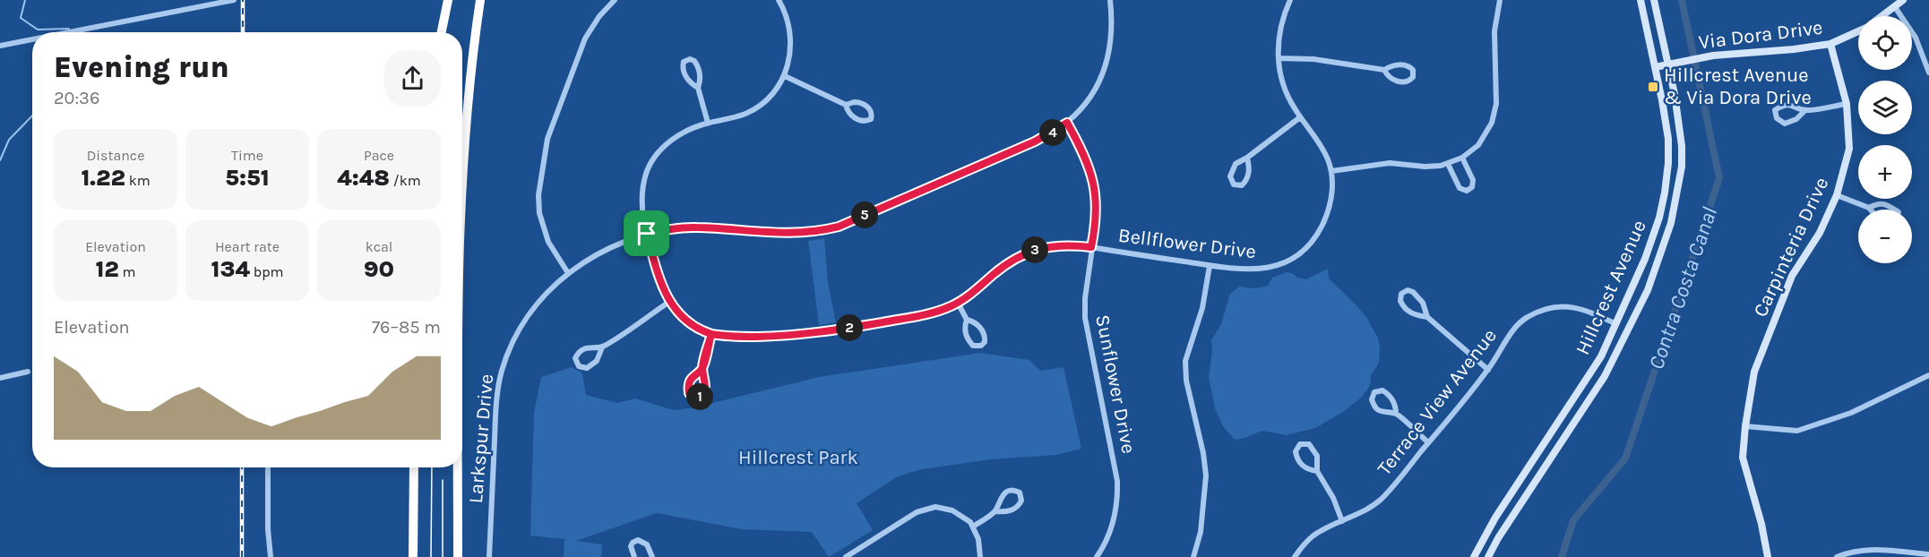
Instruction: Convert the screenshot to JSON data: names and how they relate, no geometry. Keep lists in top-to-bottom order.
{
  "streets": {
    "main road": ["Via Dora Drive", "Carpinteria Drive", "Hillcrest Avenue"],
    "street": [
      "Bellflower Drive",
      "Sunflower Drive",
      "Terrace View Avenue",
      "Larkspur Drive"
    ]
  },
  "crossings": [
    ["Via Dora Drive", "Carpinteria Drive"],
    ["Via Dora Drive", "Hillcrest Avenue"],
    ["Bellflower Drive", "Sunflower Drive"],
    ["Bellflower Drive", "Larkspur Drive"],
    ["Hillcrest Avenue", "Terrace View Avenue"],
    ["Sunflower Drive", "Larkspur Drive"]
  ],
  "water": ["Contra Costa Canal"],
  "parks": ["Hillcrest Park"],
  "places": {
    "transit": ["Hillcrest Avenue & Via Dora Drive"]
  },
  "page": {
    "map_buttons": ["+", "−"],
    "heading": ["Evening run", "20:36"],
    "pins": [
      "4",
      "5",
      "3",
      "2",
      "1"
    ],
    "stats": [
      ["Distance", "1.22 km"],
      ["Time", "5:51"],
      ["Pace", "4:48 /km"],
      ["Elevation", "12 m"],
      ["Heart rate", "134 bpm"],
      ["kcal", "90"]
    ],
    "chart": ["Elevation", "76–85 m"]
  }
}
